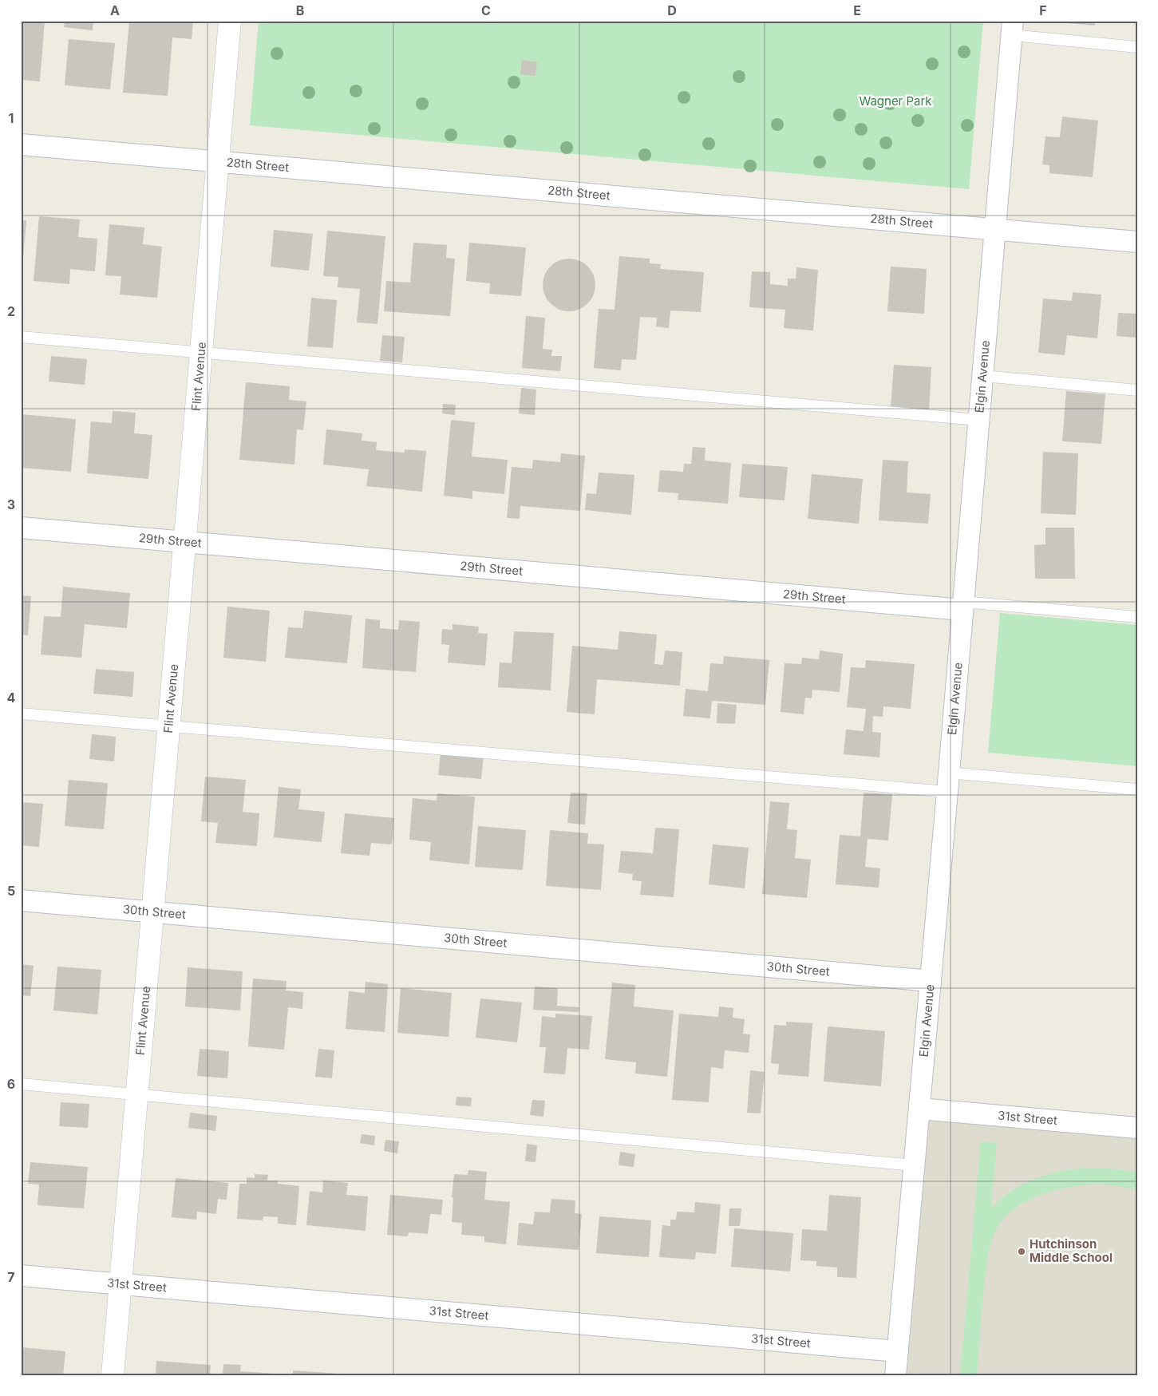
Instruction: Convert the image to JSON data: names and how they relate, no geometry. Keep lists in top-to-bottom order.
{
  "streets": {
    "street": [
      "28th Street",
      "Flint Avenue",
      "Elgin Avenue",
      "29th Street",
      "30th Street",
      "31st Street"
    ]
  },
  "crossings": [
    ["28th Street", "Flint Avenue"],
    ["28th Street", "Elgin Avenue"],
    ["Flint Avenue", "29th Street"],
    ["Flint Avenue", "30th Street"],
    ["Flint Avenue", "31st Street"],
    ["Elgin Avenue", "29th Street"],
    ["Elgin Avenue", "30th Street"],
    ["Elgin Avenue", "31st Street"]
  ],
  "parks": ["Wagner Park"],
  "places": ["Hutchinson Middle School"],
  "grid": {
    "columns": [
      "A",
      "B",
      "C",
      "D",
      "E",
      "F"
    ],
    "rows": [
      "1",
      "2",
      "3",
      "4",
      "5",
      "6",
      "7"
    ]
  }
}
